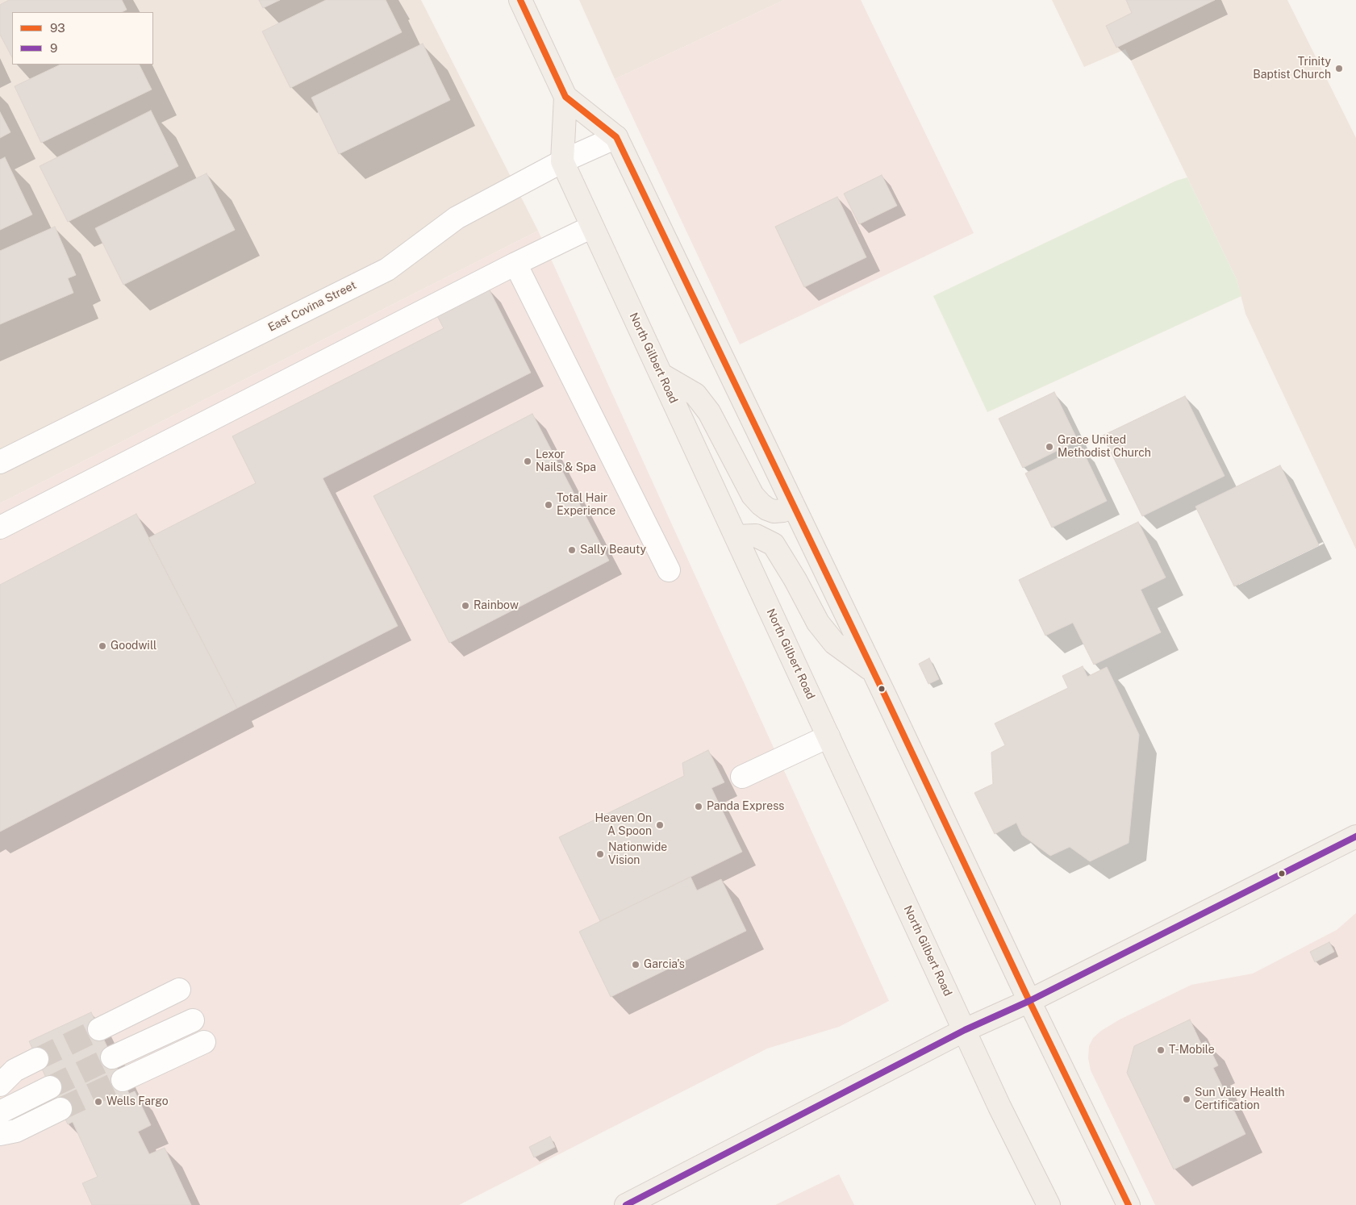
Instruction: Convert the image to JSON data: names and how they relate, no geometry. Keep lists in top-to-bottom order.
{
  "streets": {
    "main road": ["North Gilbert Road"],
    "street": ["East Covina Street"]
  },
  "crossings": [
    ["East Covina Street", "North Gilbert Road"]
  ],
  "places": [
    "Trinity Baptist Church",
    "Grace United Methodist Church",
    "Lexor Nails & Spa",
    "Total Hair Experience",
    "Sally Beauty",
    "Rainbow",
    "Goodwill",
    "Panda Express",
    "Heaven On A Spoon",
    "Nationwide Vision",
    "Garcia's",
    "T-Mobile",
    "Sun Valey Health Certification",
    "Wells Fargo"
  ],
  "lines": ["transit line 93", "transit line 9"],
  "legend": ["93", "9"]
}
